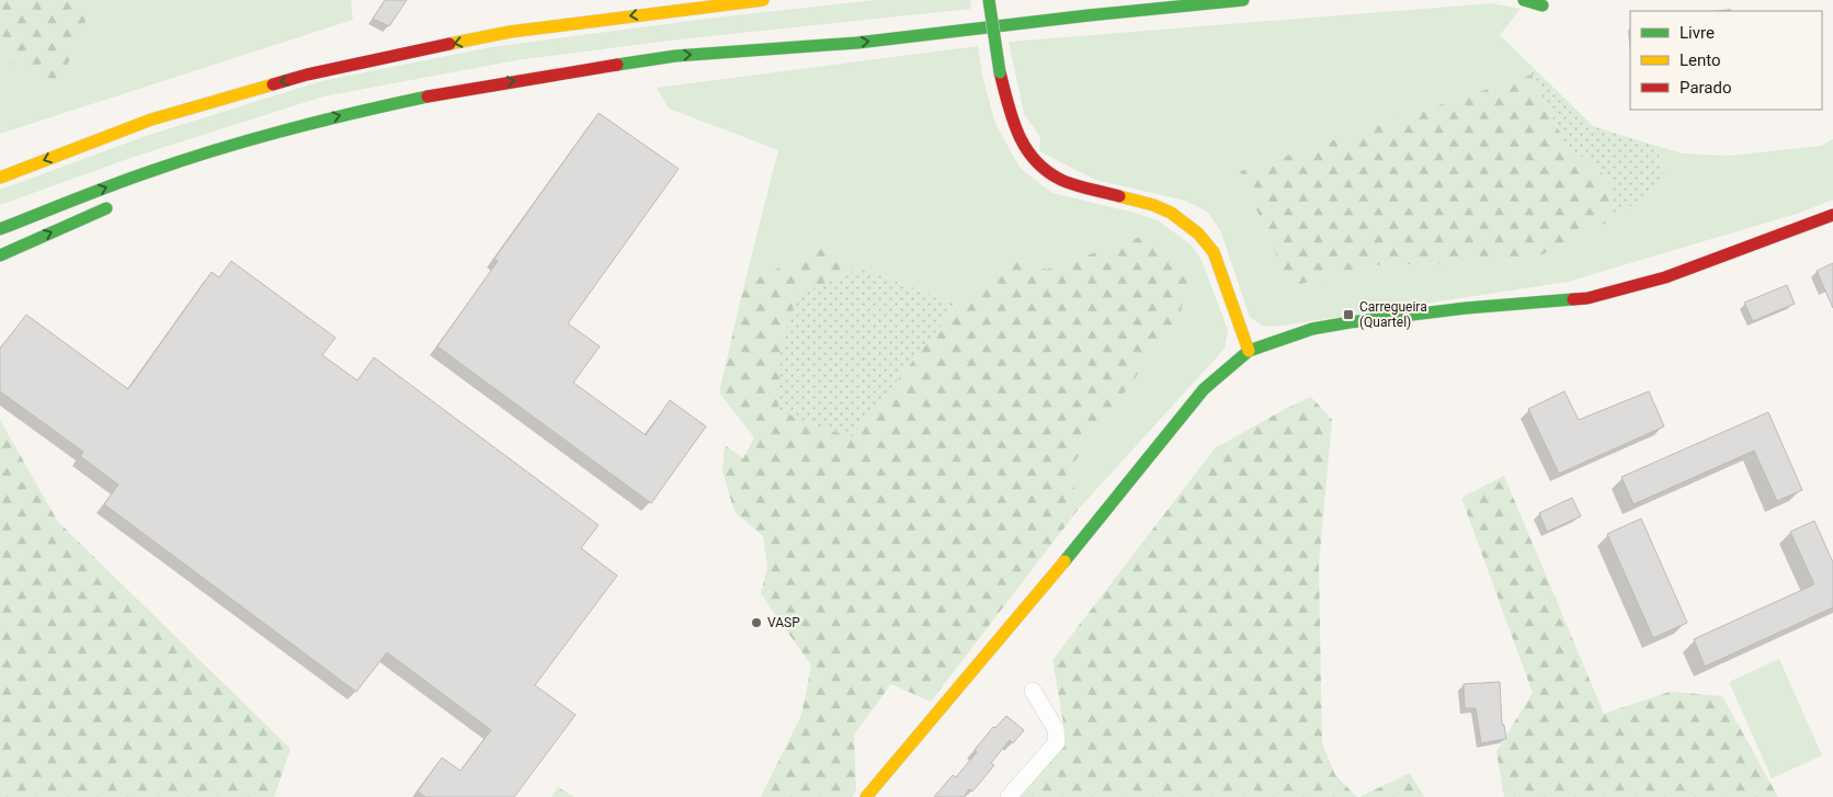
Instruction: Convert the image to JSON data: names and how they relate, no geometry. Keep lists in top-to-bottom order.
{
  "places": {
    "transit": ["Carregueira (Quartel)"],
    "other": ["VASP"]
  },
  "legend": ["Livre", "Lento", "Parado"]
}
